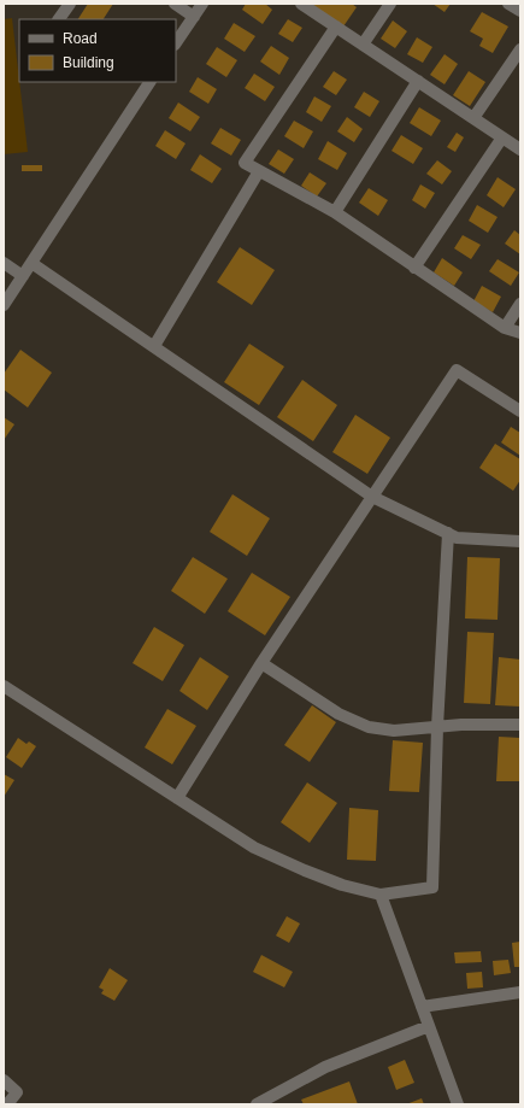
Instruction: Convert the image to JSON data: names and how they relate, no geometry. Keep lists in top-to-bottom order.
{
  "legend": ["Road", "Building"]
}
